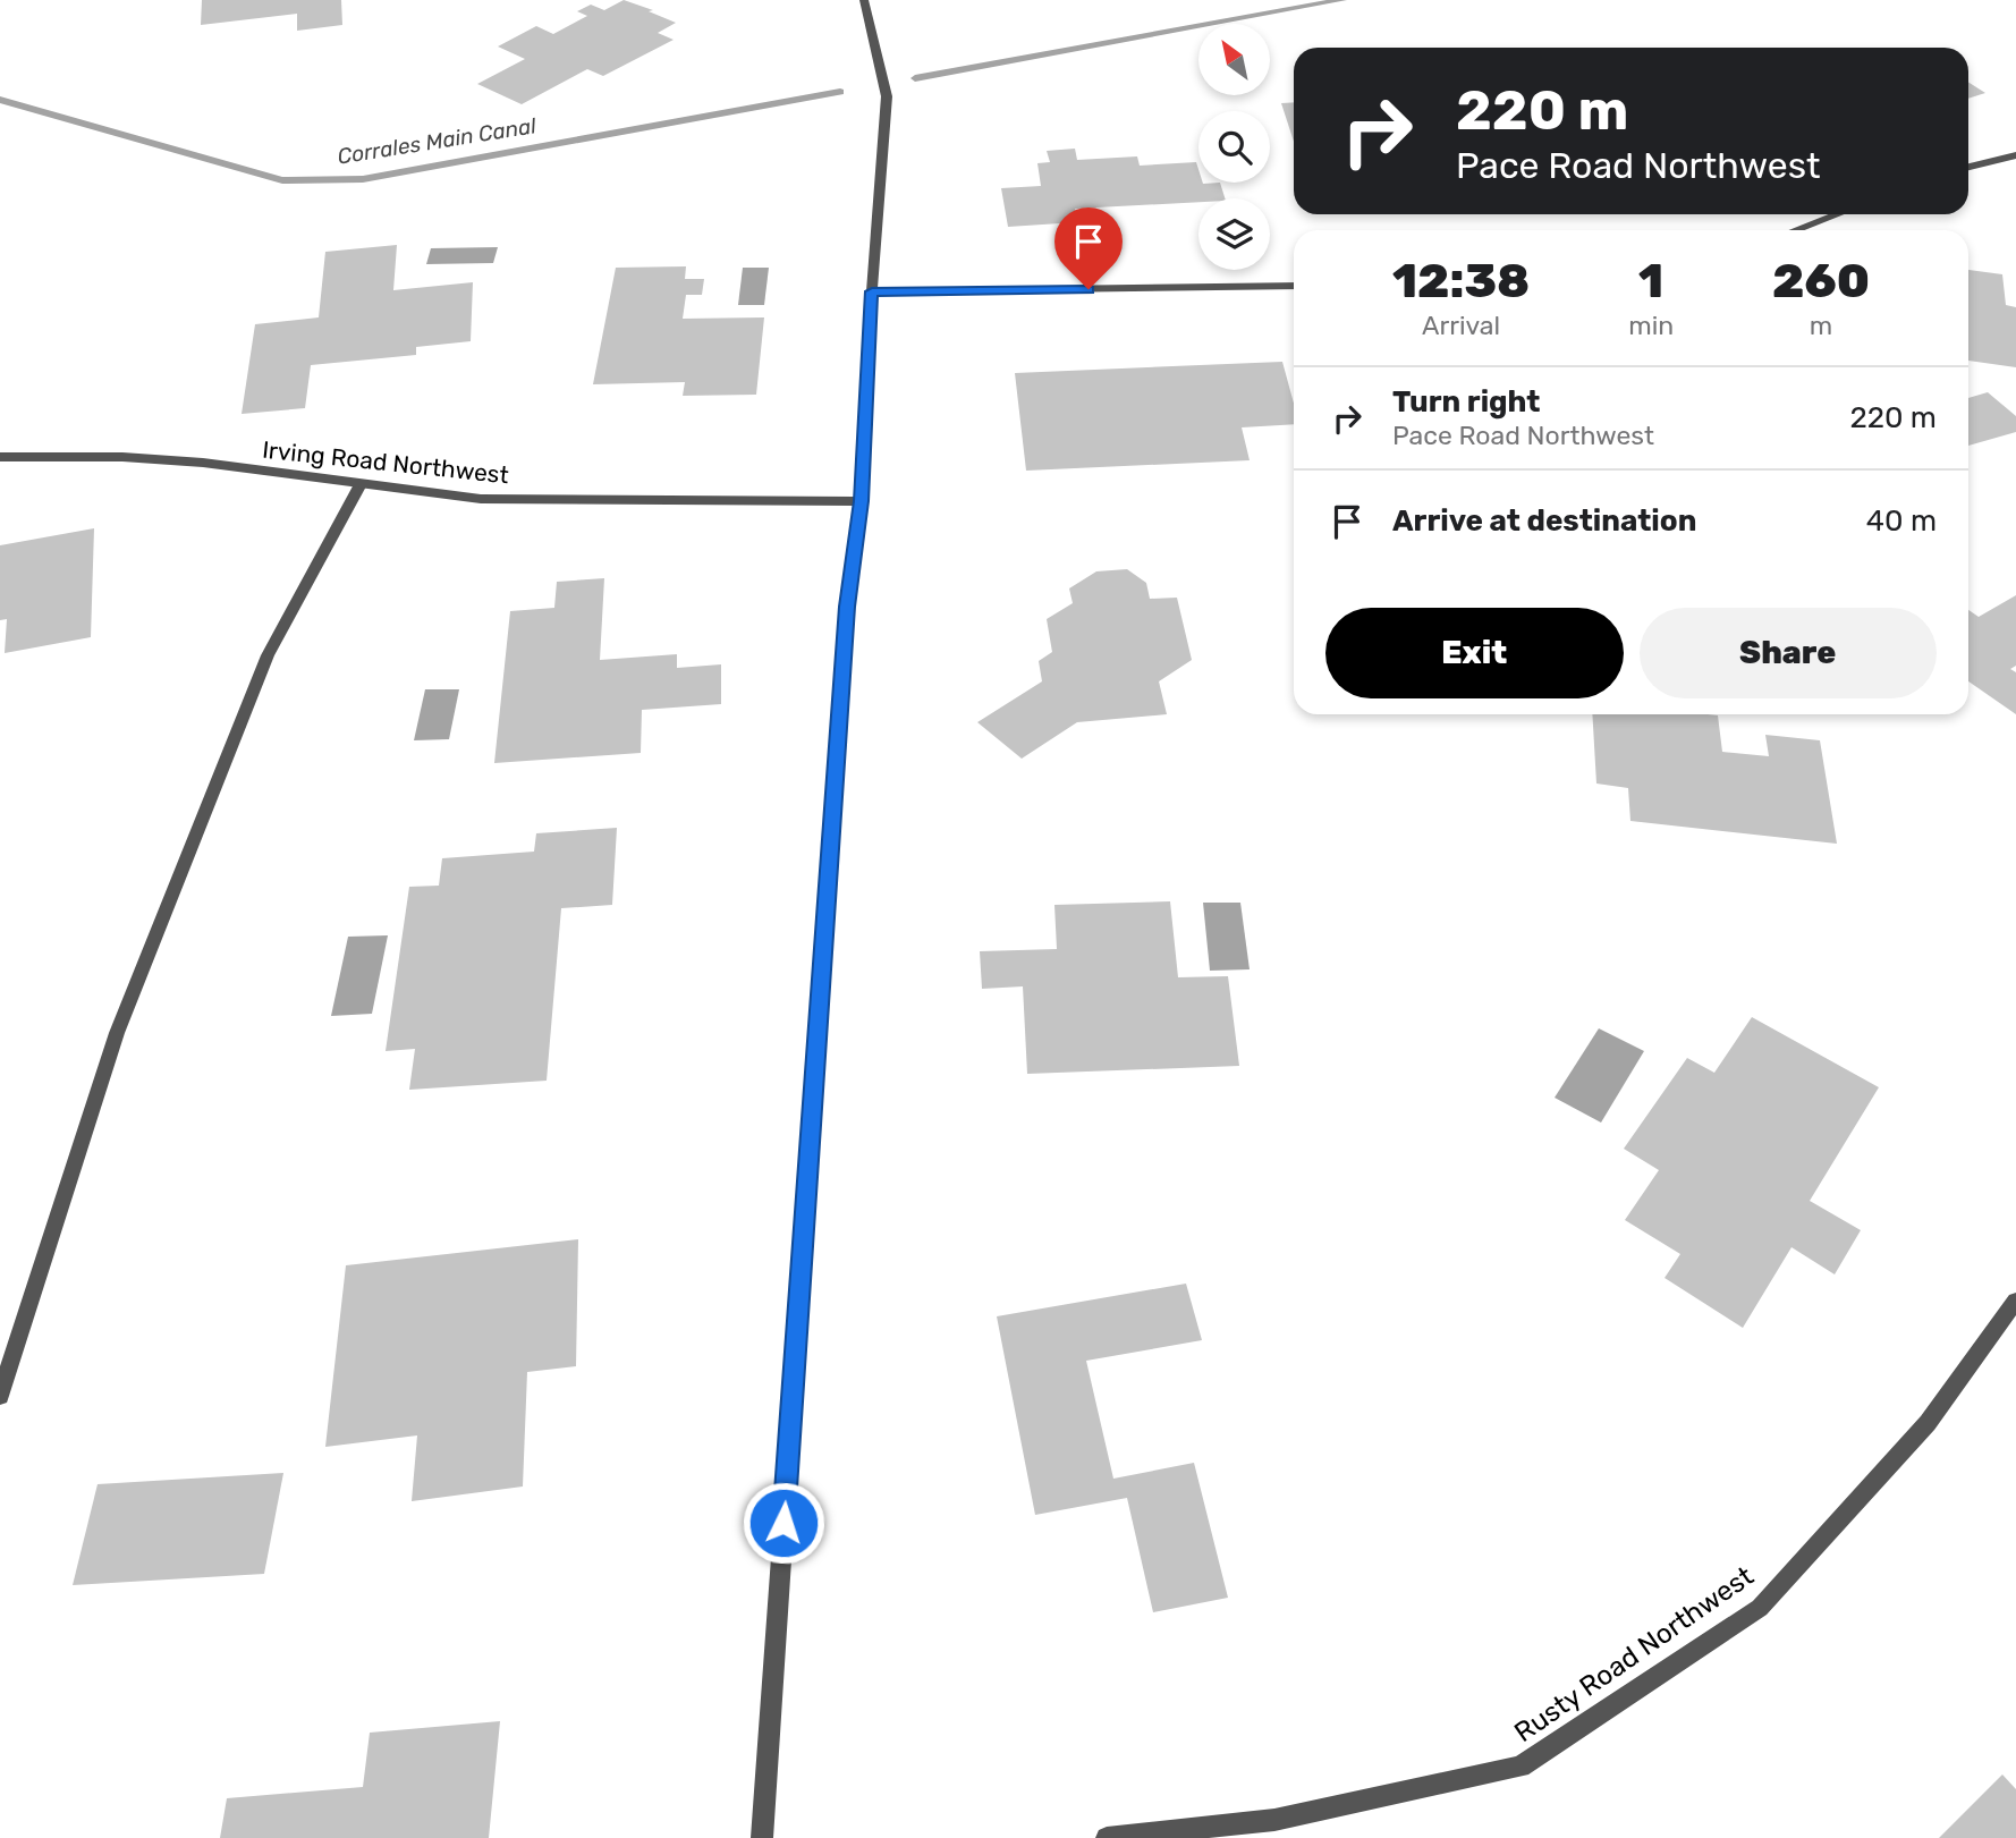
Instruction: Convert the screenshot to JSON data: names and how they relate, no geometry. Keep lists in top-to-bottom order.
{
  "streets": {
    "street": ["Irving Road Northwest", "Rusty Road Northwest"]
  },
  "water": ["Corrales Main Canal"],
  "north": "top left",
  "page": {
    "turn": ["220 m", "Pace Road Northwest"],
    "eta": [
      "12:38",
      "Arrival",
      "1",
      "min",
      "260",
      "m"
    ],
    "list": [
      {
        "name": "Turn right",
        "note": "Pace Road Northwest",
        "value": "220 m"
      },
      {
        "name": "Arrive at destination",
        "value": "40 m"
      }
    ],
    "buttons": ["Exit", "Share"]
  }
}
